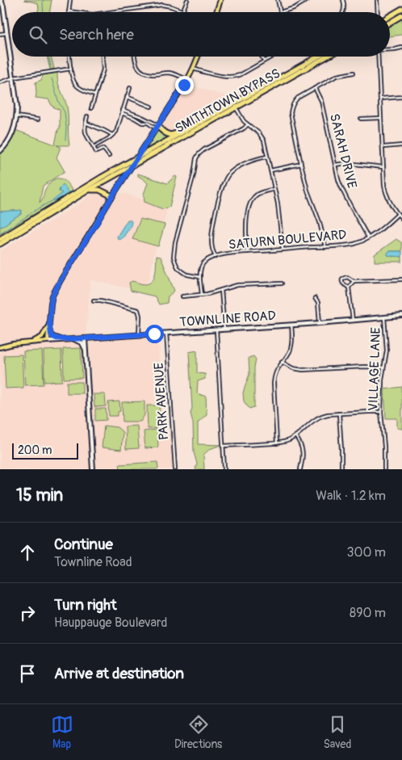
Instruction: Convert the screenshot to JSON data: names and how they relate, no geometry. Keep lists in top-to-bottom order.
{
  "streets": {
    "highway": ["SMITHTOWN BYPASS"],
    "main road": ["TOWNLINE ROAD"],
    "street": [
      "SARAH DRIVE",
      "SATURN BOULEVARD",
      "VILLAGE LANE",
      "PARK AVENUE"
    ]
  },
  "crossings": [
    ["SARAH DRIVE", "SATURN BOULEVARD"],
    ["TOWNLINE ROAD", "VILLAGE LANE"],
    ["TOWNLINE ROAD", "PARK AVENUE"]
  ],
  "scale_bar": "200 m",
  "page": {
    "search": "Search here",
    "scale": "200 m",
    "heading": ["15 min", "Walk · 1.2 km"],
    "list": [
      ["Continue", "Townline Road", "300 m"],
      ["Turn right", "Hauppauge Boulevard", "890 m"],
      "Arrive at destination"
    ],
    "nav": ["Map", "Directions", "Saved"]
  }
}
